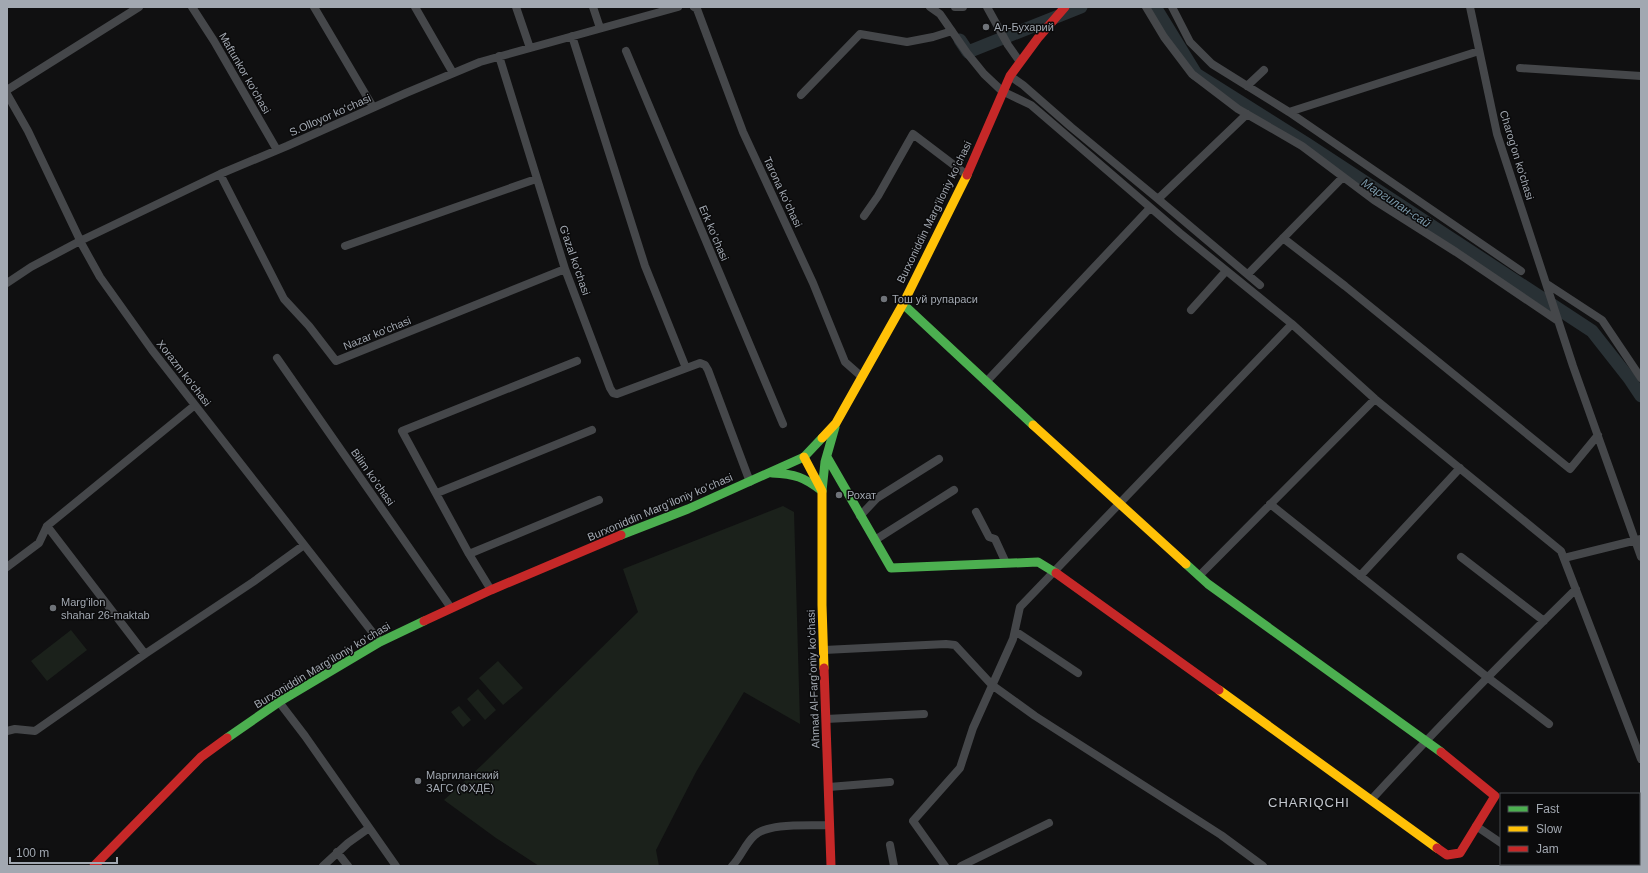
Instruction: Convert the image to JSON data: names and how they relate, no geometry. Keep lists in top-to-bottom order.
{
  "streets": {
    "main road": ["Burxoniddin Marg’iloniy ko’chasi", "Ahmad Al-Fargʻoniy koʻchasi"],
    "street": [
      "Maftunkor ko'chasi",
      "S.Olloyor koʻchasi",
      "Charog'on ko'chasi",
      "Tarona koʻchasi",
      "Erk koʻchasi",
      "G'azal ko'chasi",
      "Nazar ko'chasi",
      "Xorazm ko'chasi",
      "Bilim koʻchasi"
    ]
  },
  "crossings": [
    ["Maftunkor ko'chasi", "S.Olloyor koʻchasi"],
    ["S.Olloyor koʻchasi", "G'azal ko'chasi"],
    ["S.Olloyor koʻchasi", "Nazar ko'chasi"],
    ["S.Olloyor koʻchasi", "Xorazm ko'chasi"],
    ["Tarona koʻchasi", "Burxoniddin Marg’iloniy ko’chasi"],
    ["Burxoniddin Marg’iloniy ko’chasi", "G'azal ko'chasi"],
    ["Burxoniddin Marg’iloniy ko’chasi", "Xorazm ko'chasi"],
    ["Burxoniddin Marg’iloniy ko’chasi", "Bilim koʻchasi"],
    ["Burxoniddin Marg’iloniy ko’chasi", "Ahmad Al-Fargʻoniy koʻchasi"],
    ["G'azal ko'chasi", "Nazar ko'chasi"]
  ],
  "districts": ["CHARIQCHI"],
  "water": ["Маргилан-сай"],
  "places": [
    "Ал-Бухарий",
    "Тош уй рупараси",
    "Рохат",
    "Marg'ilon shahar 26-maktab",
    "Маргиланский ЗАГС (ФХДЁ)"
  ],
  "legend": ["Fast", "Slow", "Jam"],
  "scale_bar": "100 m"
}
